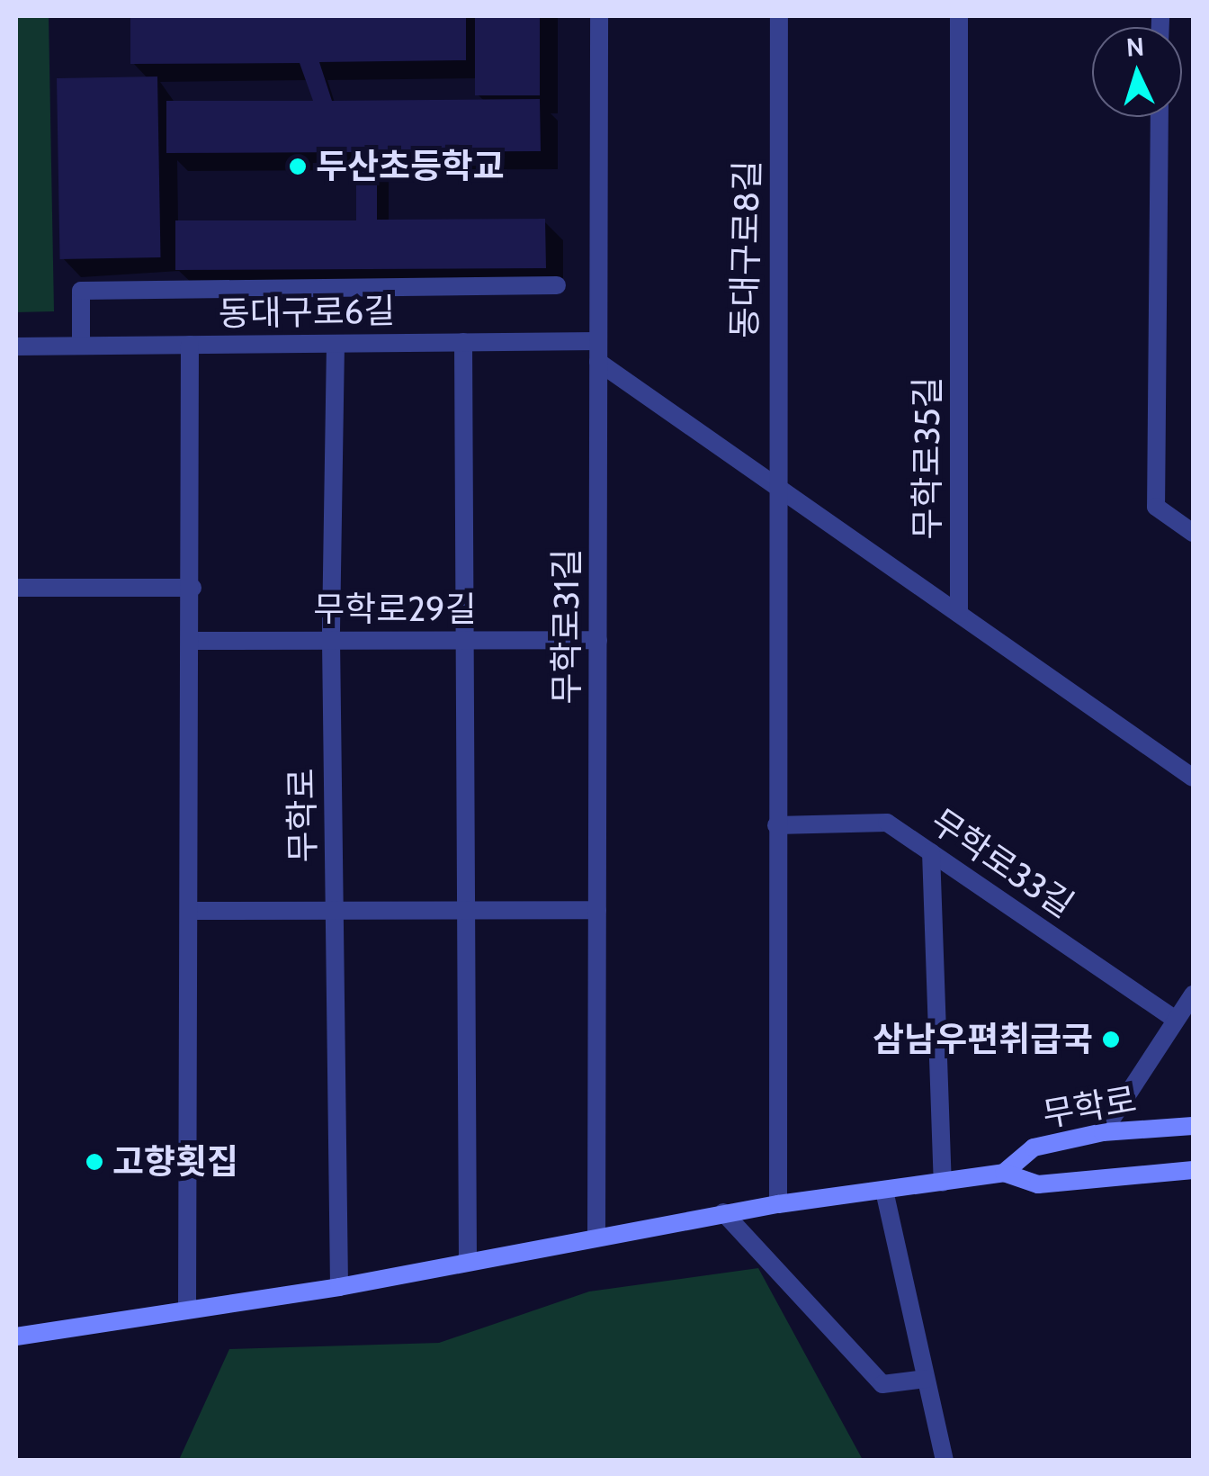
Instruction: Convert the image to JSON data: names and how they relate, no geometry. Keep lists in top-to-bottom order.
{
  "streets": {
    "main road": ["무학로"],
    "street": [
      "동대구로8길",
      "동대구로6길",
      "무학로35길",
      "무학로29길",
      "무학로31길",
      "무학로33길"
    ]
  },
  "crossings": [
    ["동대구로6길", "무학로31길"],
    ["동대구로6길", "무학로"],
    ["무학로29길", "무학로31길"],
    ["무학로29길", "무학로"],
    ["무학로31길", "무학로"]
  ],
  "places": ["두산초등학교", "삼남우편취급국", "고향횟집"],
  "north": "top"
}
